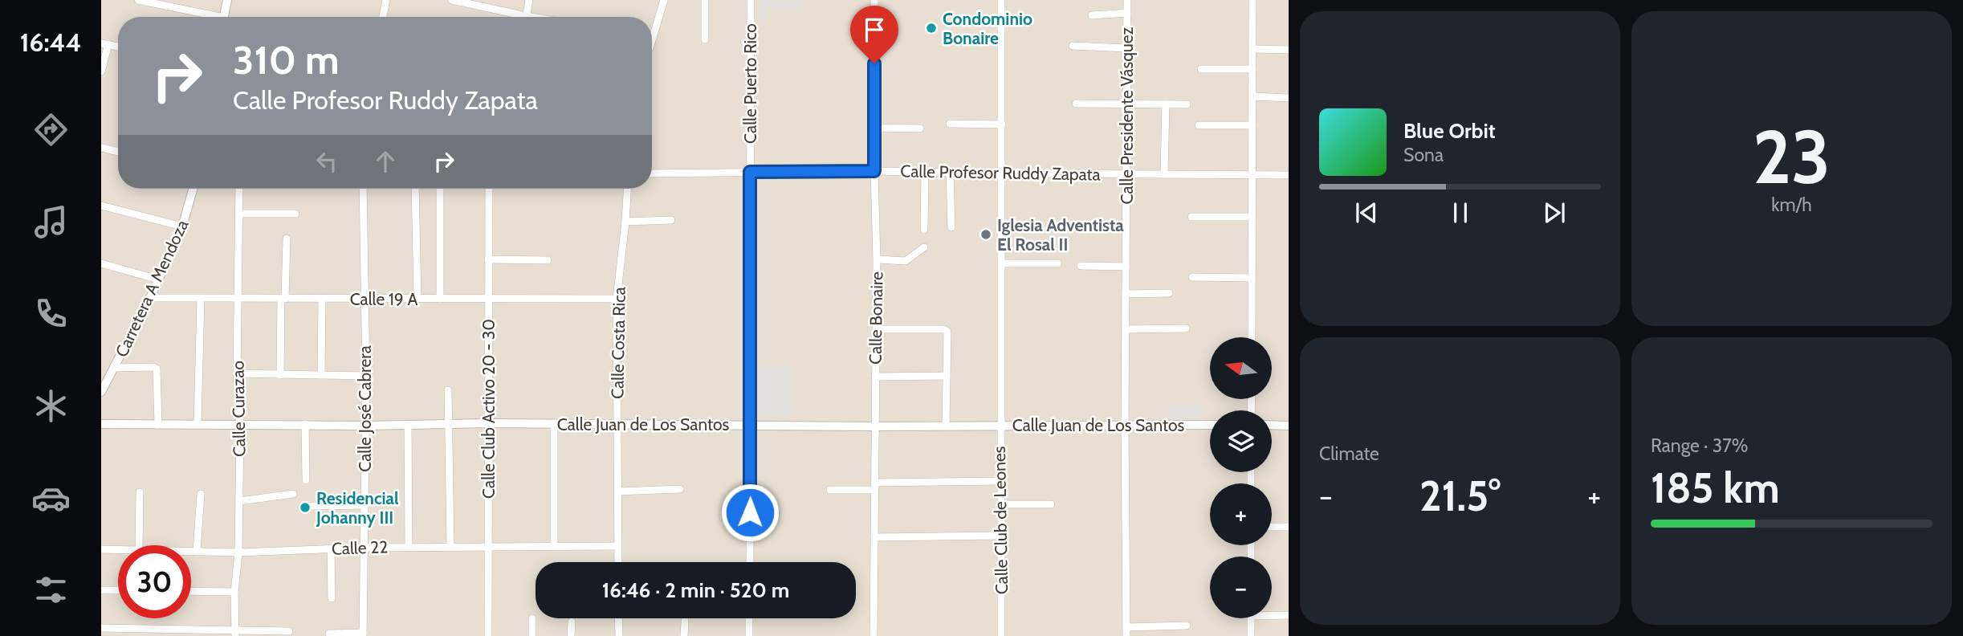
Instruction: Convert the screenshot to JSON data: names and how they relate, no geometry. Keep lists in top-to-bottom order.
{
  "streets": {
    "street": [
      "Calle Puerto Rico",
      "Calle Presidente Vásquez",
      "Calle Profesor Ruddy Zapata",
      "Carretera A Mendoza",
      "Calle 19 A",
      "Calle Bonaire",
      "Calle Costa Rica",
      "Calle Curazao",
      "Calle José Cabrera",
      "Calle Club Activo 20 - 30",
      "Calle Juan de Los Santos",
      "Calle Club de Leones",
      "Calle 22"
    ]
  },
  "crossings": [
    ["Calle Puerto Rico", "Calle Profesor Ruddy Zapata"],
    ["Calle Puerto Rico", "Calle Juan de Los Santos"],
    ["Calle Presidente Vásquez", "Calle Profesor Ruddy Zapata"],
    ["Calle Presidente Vásquez", "Calle Juan de Los Santos"],
    ["Calle Profesor Ruddy Zapata", "Calle Bonaire"],
    ["Calle Profesor Ruddy Zapata", "Calle Club de Leones"],
    ["Carretera A Mendoza", "Calle 19 A"],
    ["Calle 19 A", "Calle Costa Rica"],
    ["Calle 19 A", "Calle Curazao"],
    ["Calle 19 A", "Calle José Cabrera"],
    ["Calle 19 A", "Calle Club Activo 20 - 30"],
    ["Calle Bonaire", "Calle Juan de Los Santos"],
    ["Calle Costa Rica", "Calle Juan de Los Santos"],
    ["Calle Costa Rica", "Calle 22"],
    ["Calle Curazao", "Calle Juan de Los Santos"],
    ["Calle Curazao", "Calle 22"],
    ["Calle José Cabrera", "Calle Juan de Los Santos"],
    ["Calle José Cabrera", "Calle 22"],
    ["Calle Club Activo 20 - 30", "Calle Juan de Los Santos"],
    ["Calle Club Activo 20 - 30", "Calle 22"],
    ["Calle Juan de Los Santos", "Calle Club de Leones"]
  ],
  "places": ["Condominio Bonaire", "Iglesia Adventista El Rosal II", "Residencial Johanny III"],
  "north": "left",
  "page": {
    "tabs": "16:44",
    "tile": [
      ["23", "km/h"],
      "Climate",
      ["Range · 37%", "185 km"]
    ],
    "turn": ["310 m", "Calle Profesor Ruddy Zapata"],
    "song": ["Blue Orbit", "Sona"],
    "map_buttons": ["+", "−"],
    "heat": ["−", "21.5°", "+"],
    "limit": "30",
    "trip": "16:46 · 2 min · 520 m"
  }
}
